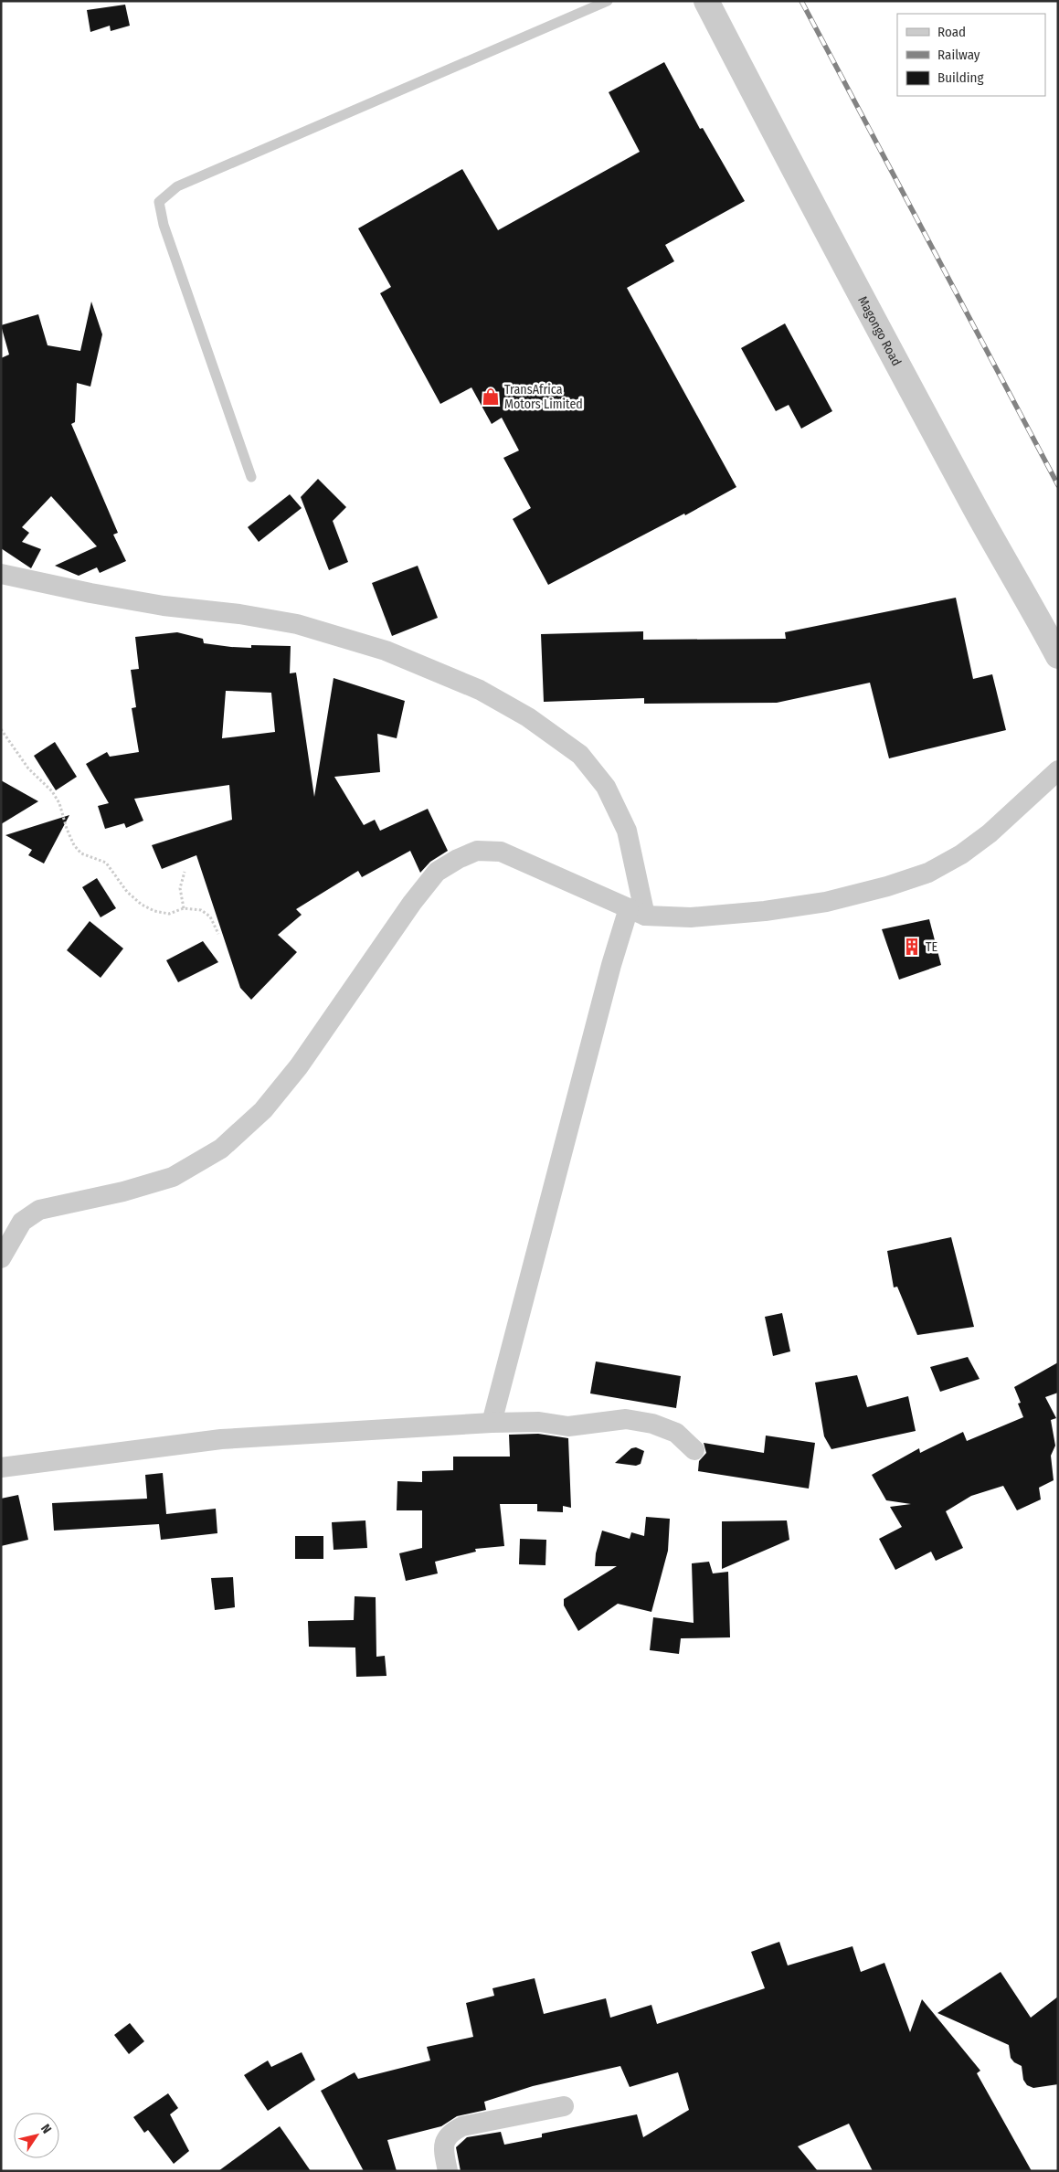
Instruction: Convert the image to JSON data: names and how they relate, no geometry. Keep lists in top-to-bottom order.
{
  "streets": {
    "street": ["Magongo Road"]
  },
  "places": {
    "shop": ["TransAfrica Motors Limited"],
    "building": ["TE"]
  },
  "legend": ["Road", "Railway", "Building"],
  "north": "top right"
}
